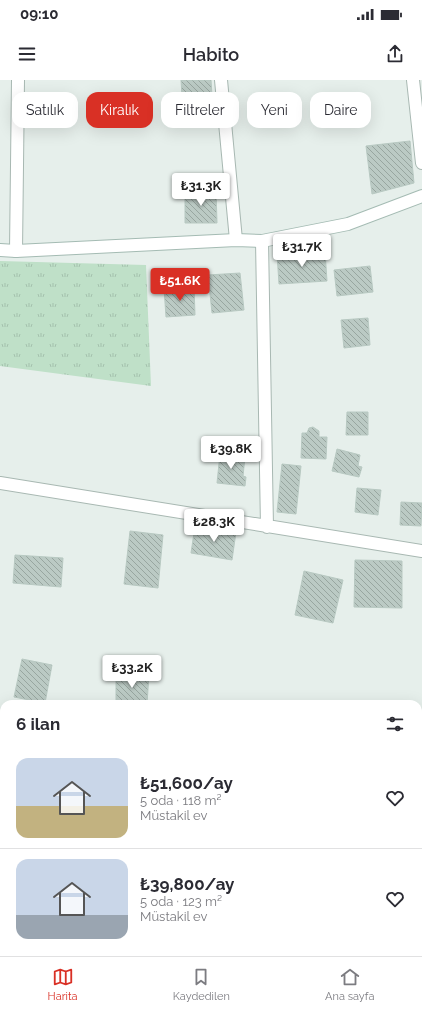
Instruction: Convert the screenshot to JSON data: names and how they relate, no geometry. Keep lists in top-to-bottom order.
{
  "page": {
    "status": "09:10",
    "header": "Habito",
    "chip": [
      "Satılık",
      "Kiralık",
      "Filtreler",
      "Yeni",
      "Daire"
    ],
    "price": [
      "₺31.3K",
      "₺31.7K",
      "₺51.6K",
      "₺39.8K",
      "₺28.3K",
      "₺33.2K"
    ],
    "heading": "6 ilan",
    "list": [
      {
        "name": "₺51,600/ay",
        "note": "5 oda · 118 m² · Müstakil ev"
      },
      {
        "name": "₺39,800/ay",
        "note": "5 oda · 123 m² · Müstakil ev"
      }
    ],
    "tabs": ["Harita", "Kaydedilen", "Ana sayfa"]
  }
}
